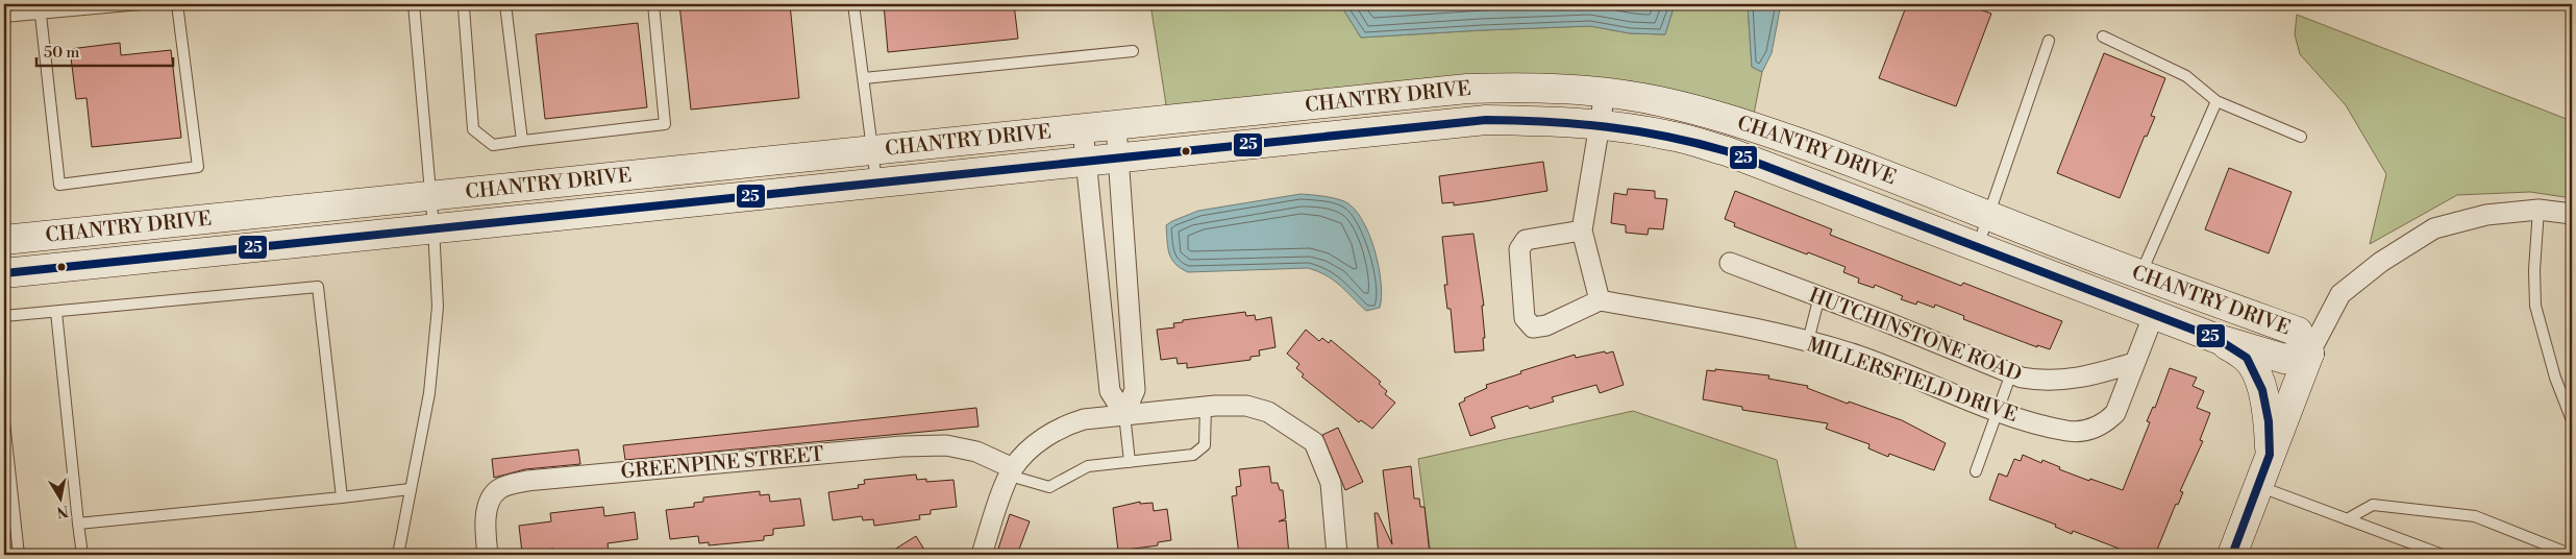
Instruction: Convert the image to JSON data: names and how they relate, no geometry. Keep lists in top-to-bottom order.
{
  "streets": {
    "street": [
      "CHANTRY DRIVE",
      "HUTCHINSTONE ROAD",
      "MILLERSFIELD DRIVE",
      "GREENPINE STREET"
    ]
  },
  "crossings": [
    ["CHANTRY DRIVE", "MILLERSFIELD DRIVE"],
    ["HUTCHINSTONE ROAD", "MILLERSFIELD DRIVE"]
  ],
  "lines": ["transit line 25"],
  "scale_bar": "50 m",
  "north": "bottom"
}
